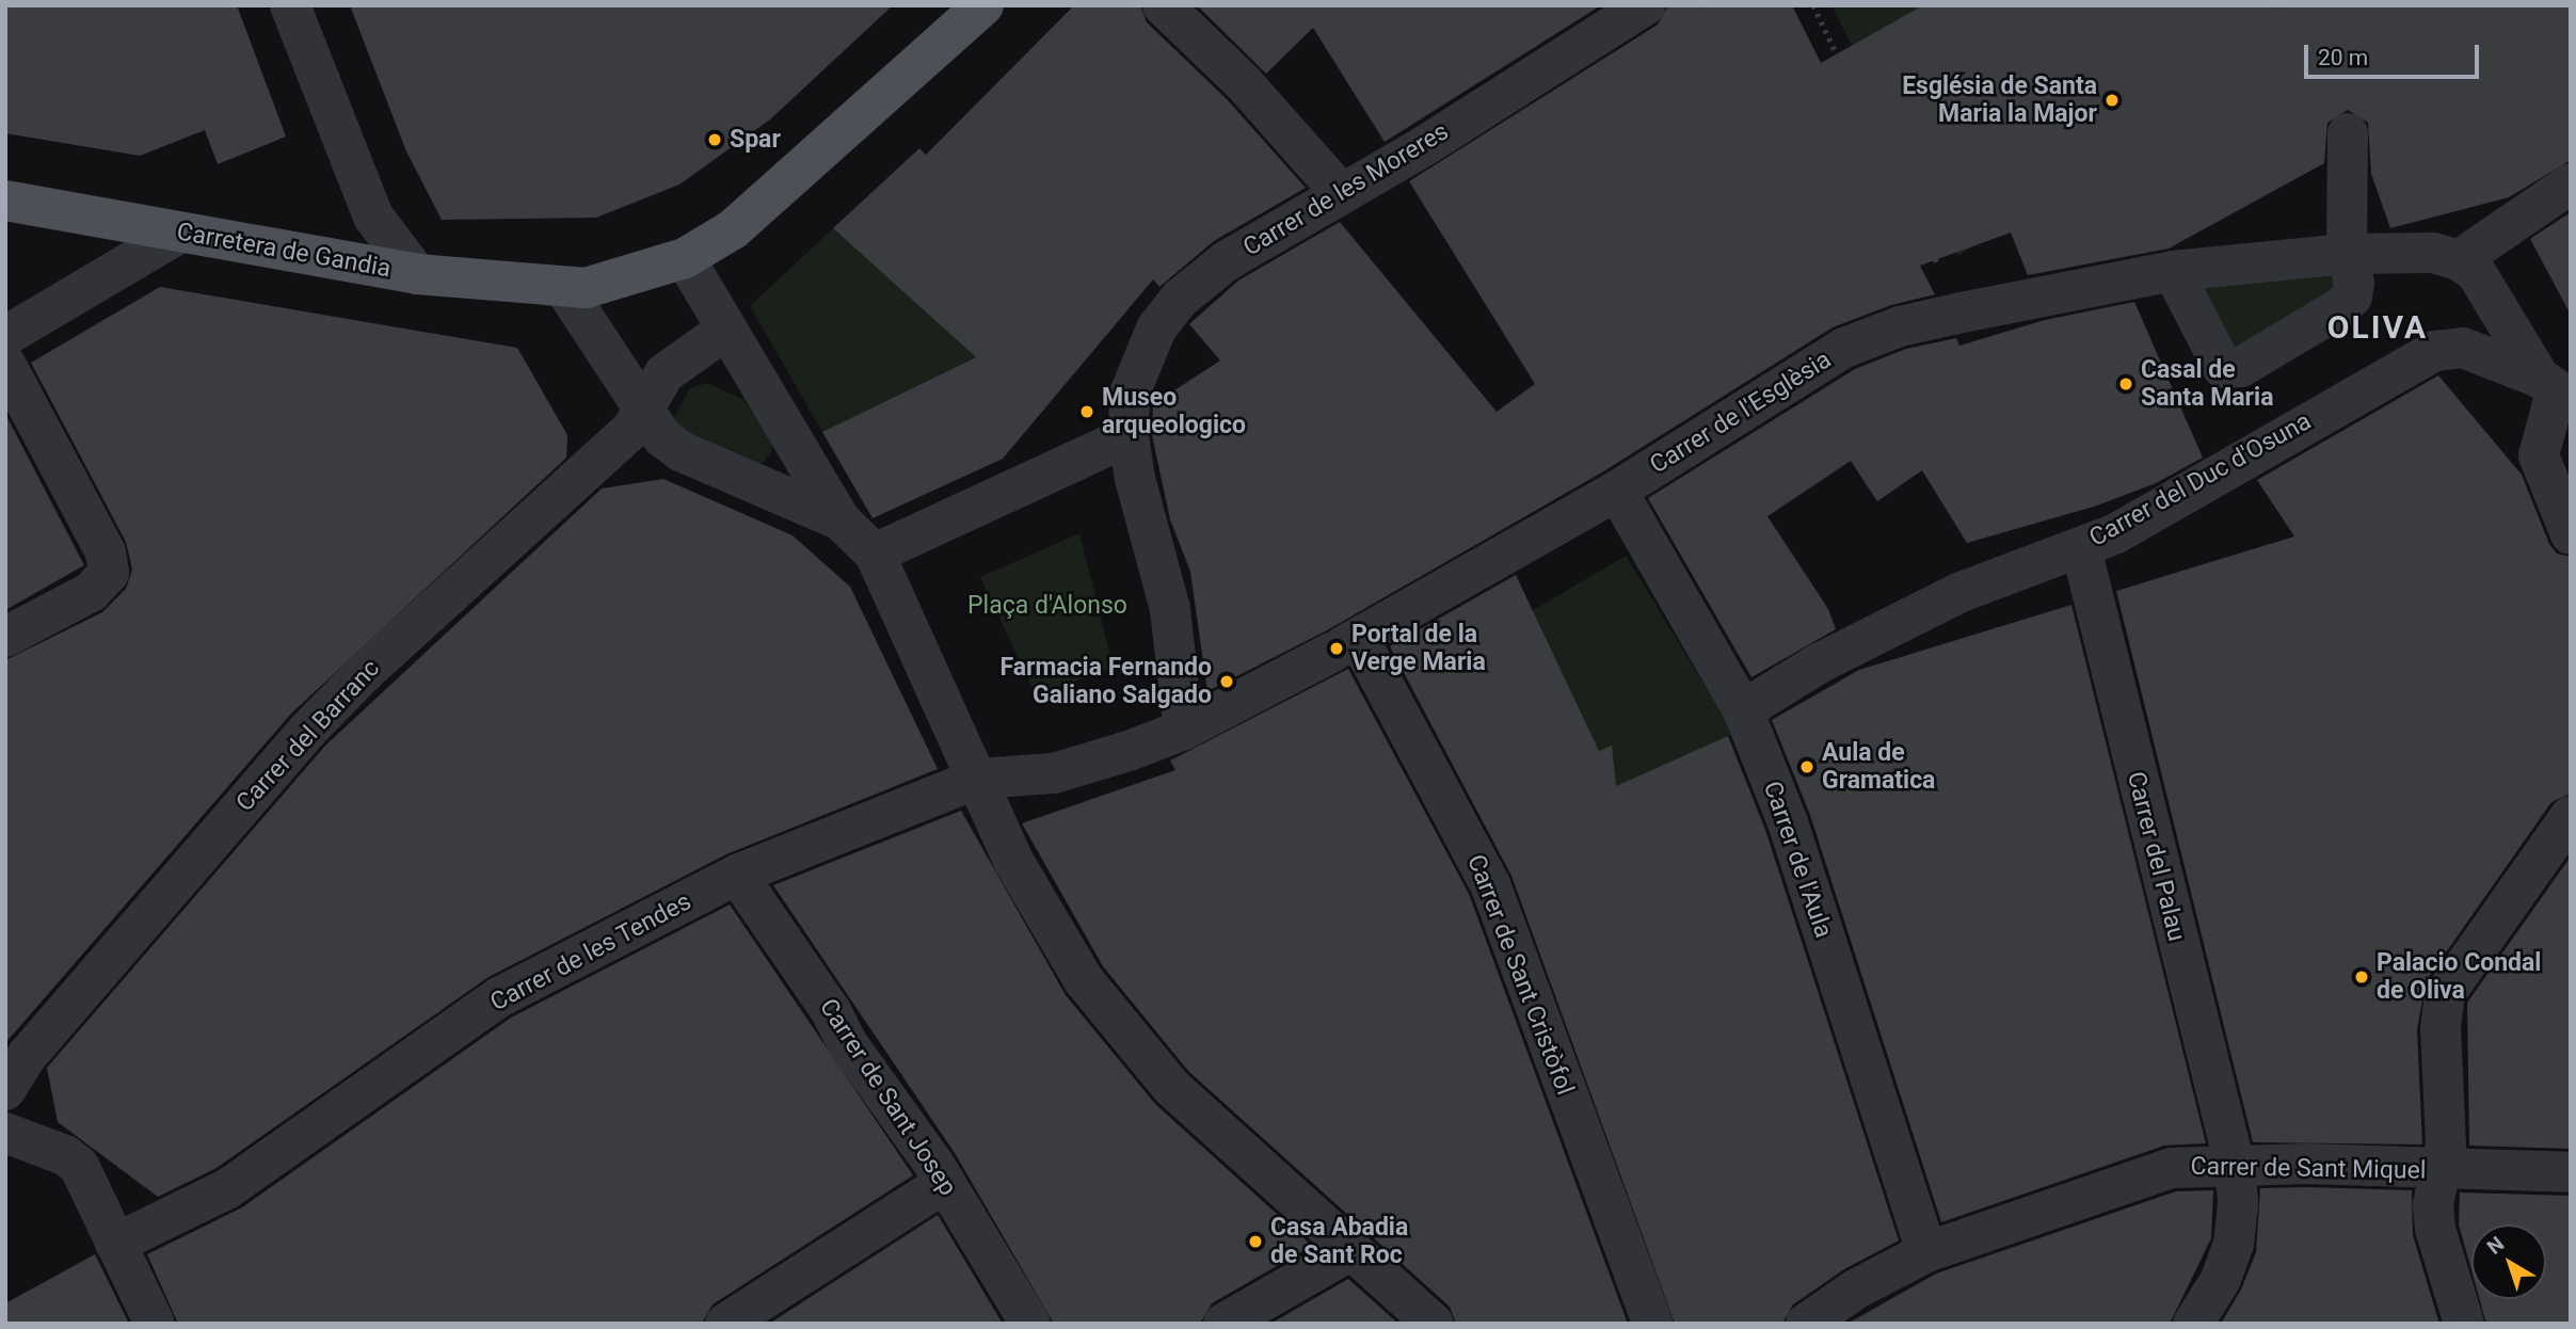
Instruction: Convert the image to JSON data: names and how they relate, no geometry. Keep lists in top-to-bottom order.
{
  "streets": {
    "main road": ["Carretera de Gandia"],
    "street": [
      "Carrer de les Moreres",
      "Carrer de l'Esglèsia",
      "Carrer del Duc d'Osuna",
      "Carrer del Barranc",
      "Carrer del Palau",
      "Carrer de l'Aula",
      "Carrer de les Tendes",
      "Carrer de Sant Cristòfol",
      "Carrer de Sant Josep",
      "Carrer de Sant Miquel"
    ]
  },
  "crossings": [
    ["Carrer de l'Esglèsia", "Carrer de l'Aula"],
    ["Carrer de l'Esglèsia", "Carrer de Sant Cristòfol"],
    ["Carrer del Duc d'Osuna", "Carrer del Palau"],
    ["Carrer del Duc d'Osuna", "Carrer de l'Aula"],
    ["Carrer del Palau", "Carrer de Sant Miquel"],
    ["Carrer de l'Aula", "Carrer de Sant Miquel"],
    ["Carrer de les Tendes", "Carrer de Sant Josep"]
  ],
  "districts": ["OLIVA"],
  "parks": ["Plaça d'Alonso"],
  "places": [
    "Església de Santa Maria la Major",
    "Spar",
    "Casal de Santa Maria",
    "Museo arqueologico",
    "Portal de la Verge Maria",
    "Farmacia Fernando Galiano Salgado",
    "Aula de Gramatica",
    "Palacio Condal de Oliva",
    "Casa Abadia de Sant Roc"
  ],
  "scale_bar": "20 m",
  "north": "top left"
}
